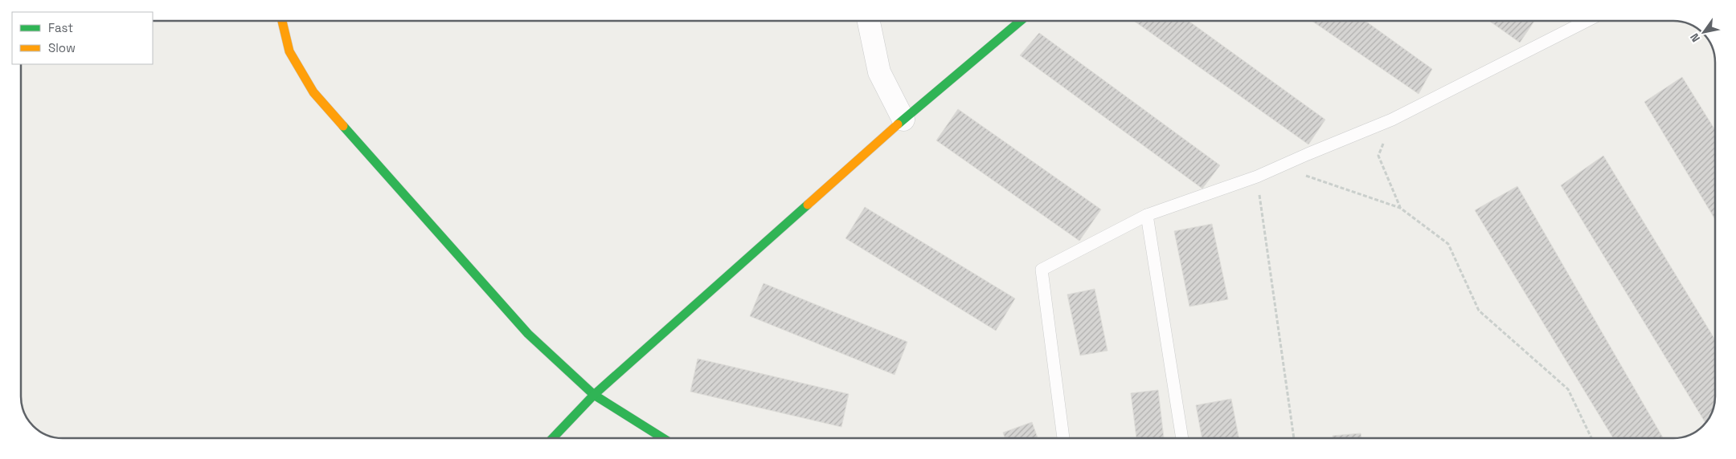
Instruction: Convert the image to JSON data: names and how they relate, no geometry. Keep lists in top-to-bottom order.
{
  "legend": ["Fast", "Slow"],
  "north": "bottom left"
}
